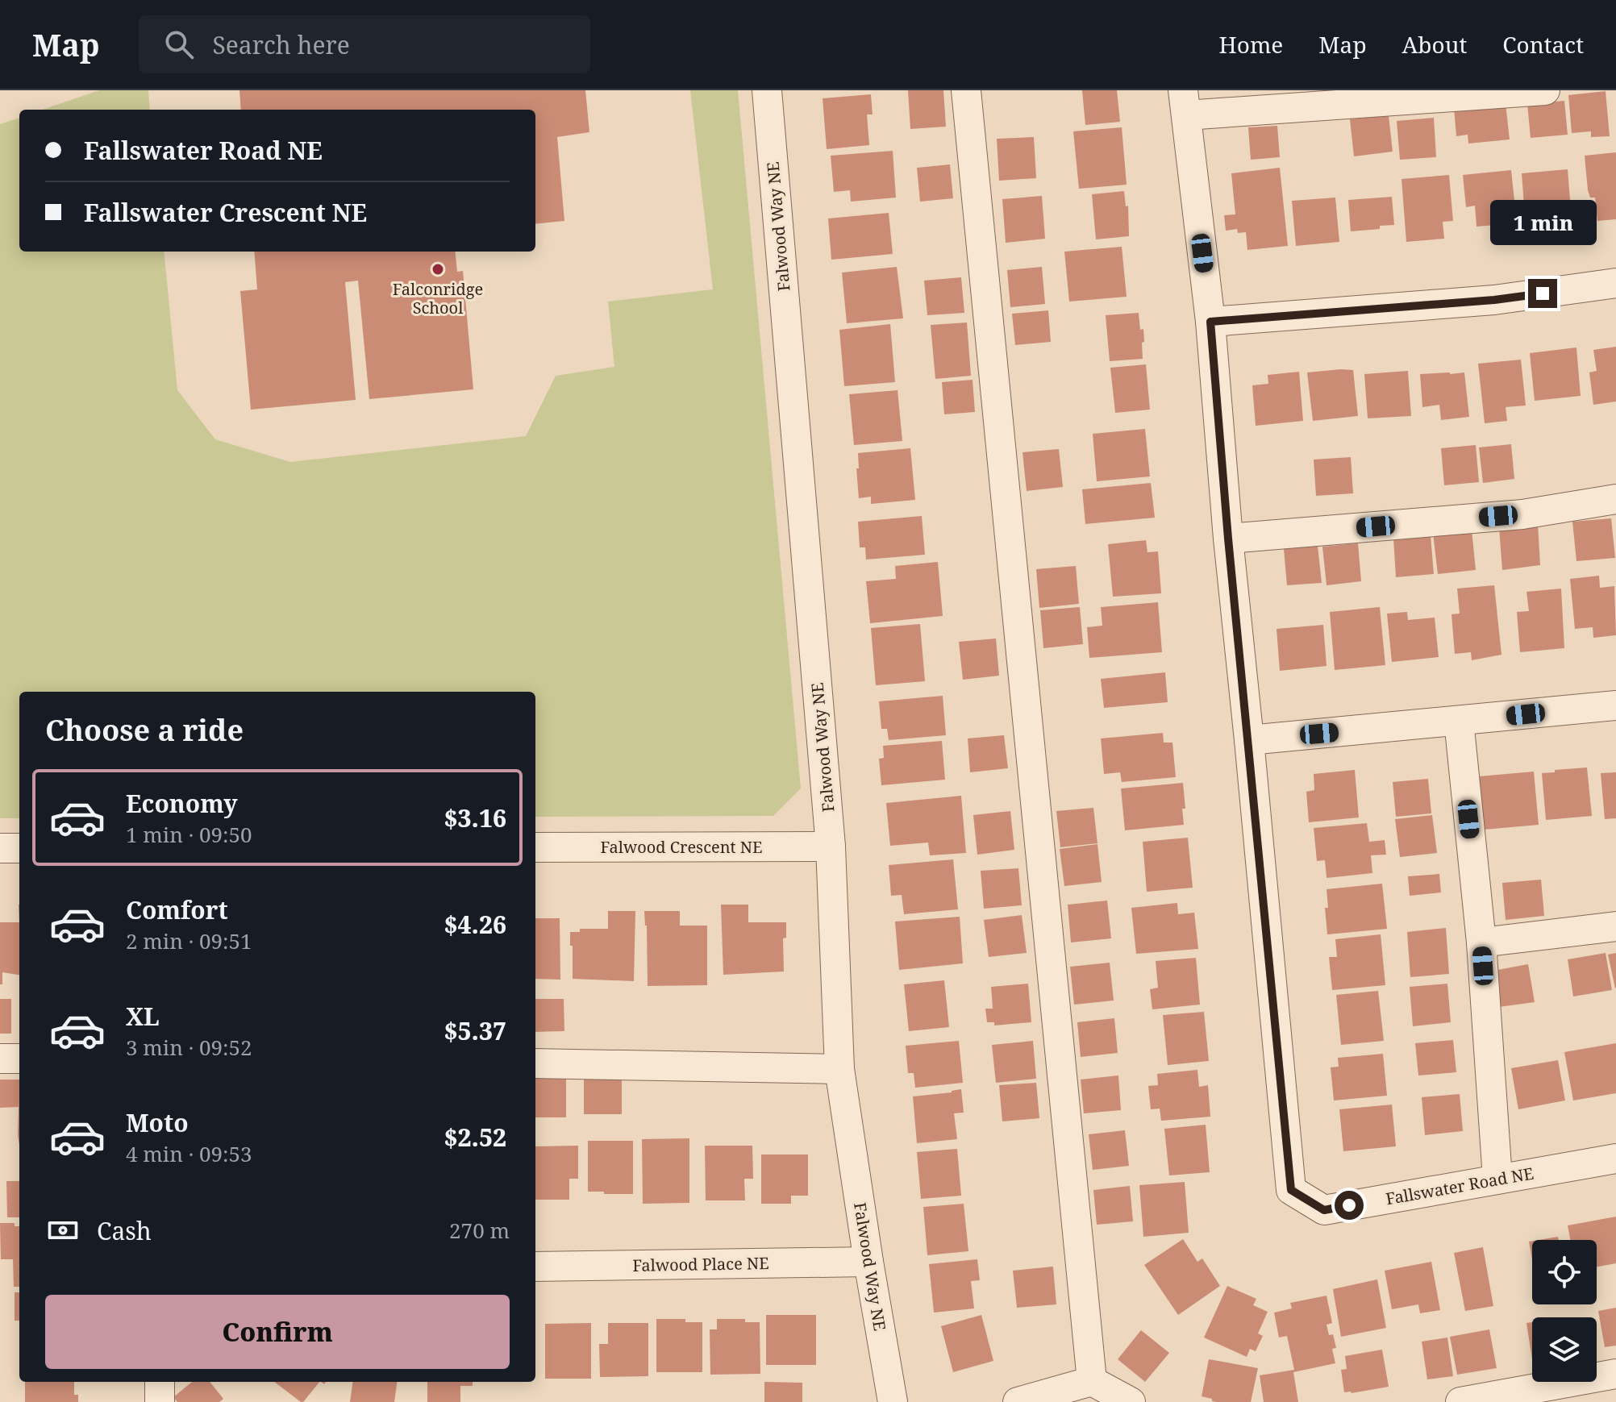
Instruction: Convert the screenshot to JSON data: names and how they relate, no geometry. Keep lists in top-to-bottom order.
{
  "streets": {
    "street": [
      "Falwood Way NE",
      "Falwood Crescent NE",
      "Fallswater Road NE",
      "Falwood Place NE"
    ]
  },
  "crossings": [
    ["Falwood Way NE", "Falwood Crescent NE"],
    ["Falwood Way NE", "Falwood Place NE"]
  ],
  "places": ["Falconridge School"],
  "page": {
    "header": "Map",
    "search": "Search here",
    "nav": [
      "Home",
      "Map",
      "About",
      "Contact"
    ],
    "banner": ["Fallswater Road NE", "Fallswater Crescent NE"],
    "bubble": "1 min",
    "heading": "Choose a ride",
    "list": [
      {
        "name": "Economy",
        "note": "1 min · 09:50",
        "value": "$3.16"
      },
      {
        "name": "Comfort",
        "note": "2 min · 09:51",
        "value": "$4.26"
      },
      {
        "name": "XL",
        "note": "3 min · 09:52",
        "value": "$5.37"
      },
      {
        "name": "Moto",
        "note": "4 min · 09:53",
        "value": "$2.52"
      }
    ],
    "pay": ["Cash", "270 m"],
    "buttons": "Confirm"
  }
}
